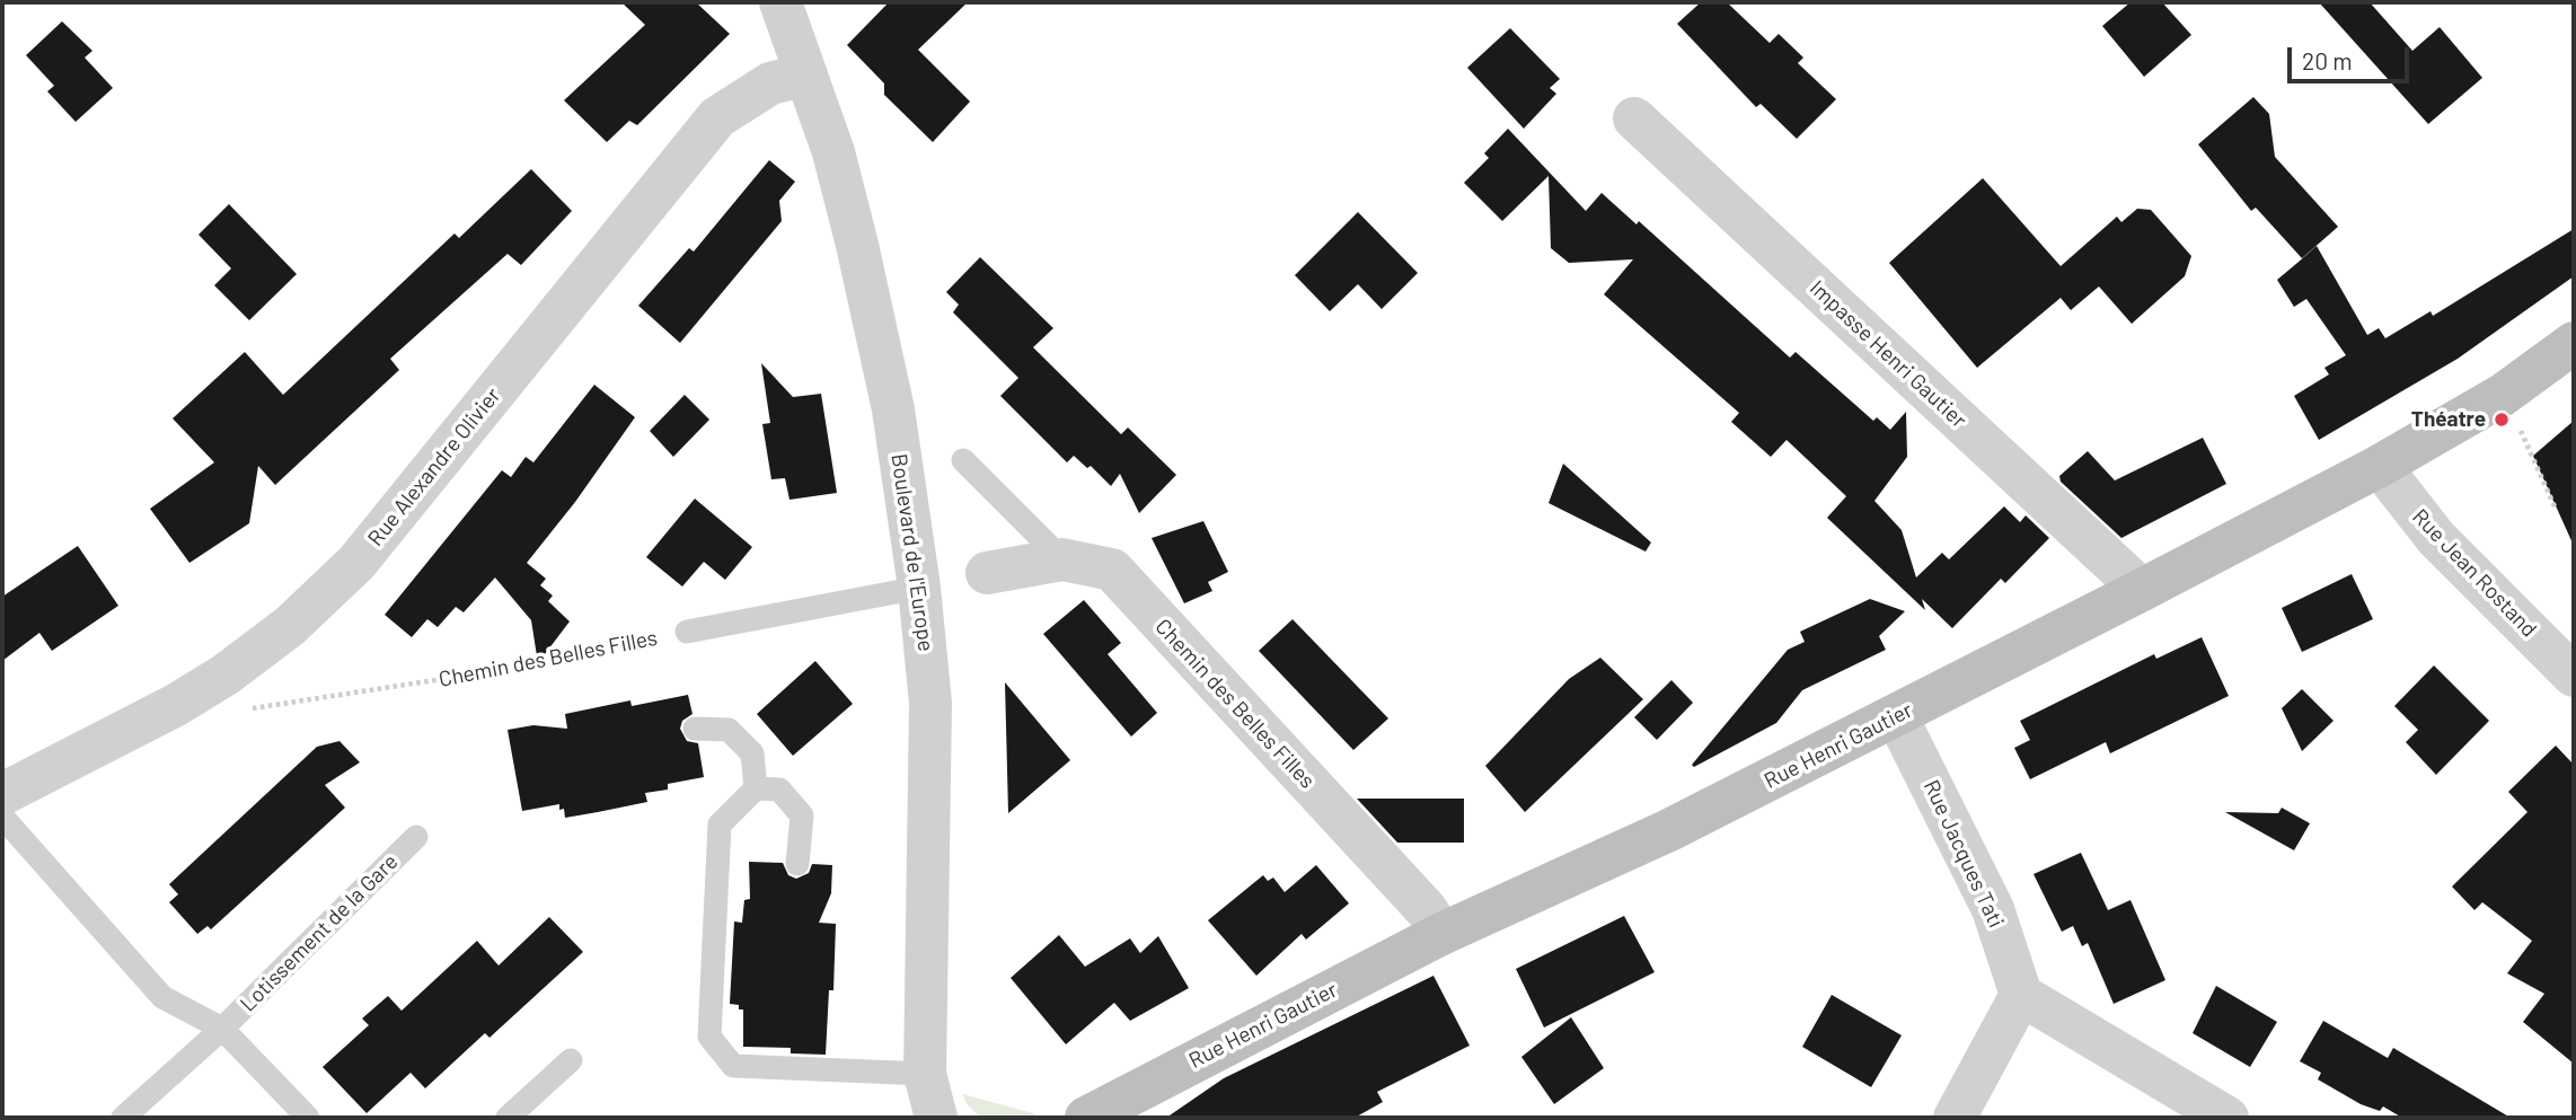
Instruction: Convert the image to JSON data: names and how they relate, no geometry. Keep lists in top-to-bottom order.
{
  "streets": {
    "main road": ["Rue Henri Gautier"],
    "street": [
      "Impasse Henri Gautier",
      "Rue Alexandre Olivier",
      "Boulevard de l'Europe",
      "Rue Jean Rostand",
      "Chemin des Belles Filles",
      "Rue Jacques Tati"
    ],
    "lane": ["Lotissement de la Gare"]
  },
  "crossings": [
    ["Impasse Henri Gautier", "Rue Henri Gautier"],
    ["Rue Alexandre Olivier", "Boulevard de l'Europe"],
    ["Boulevard de l'Europe", "Chemin des Belles Filles"],
    ["Rue Jean Rostand", "Rue Henri Gautier"],
    ["Chemin des Belles Filles", "Rue Henri Gautier"],
    ["Rue Henri Gautier", "Rue Jacques Tati"]
  ],
  "places": ["Théatre"],
  "scale_bar": "20 m"
}
